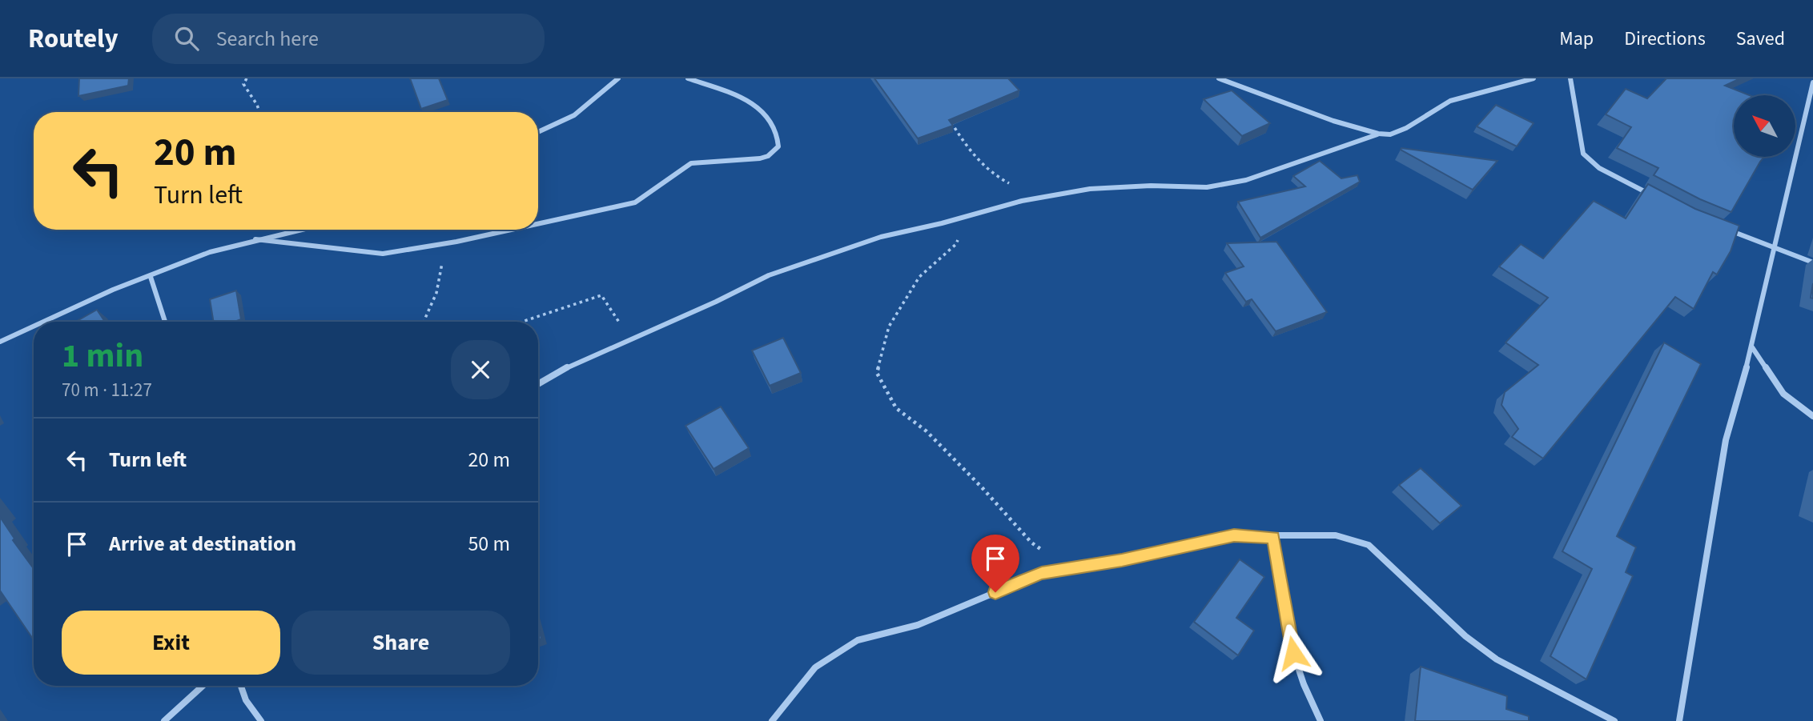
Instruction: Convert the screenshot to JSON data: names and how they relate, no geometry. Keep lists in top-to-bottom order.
{
  "north": "top left",
  "page": {
    "header": "Routely",
    "search": "Search here",
    "nav": ["Map", "Directions", "Saved"],
    "turn": ["20 m", "Turn left"],
    "heading": ["1 min", "70 m · 11:27"],
    "list": [
      {
        "name": "Turn left",
        "value": "20 m"
      },
      {
        "name": "Arrive at destination",
        "value": "50 m"
      }
    ],
    "buttons": ["Exit", "Share"]
  }
}
